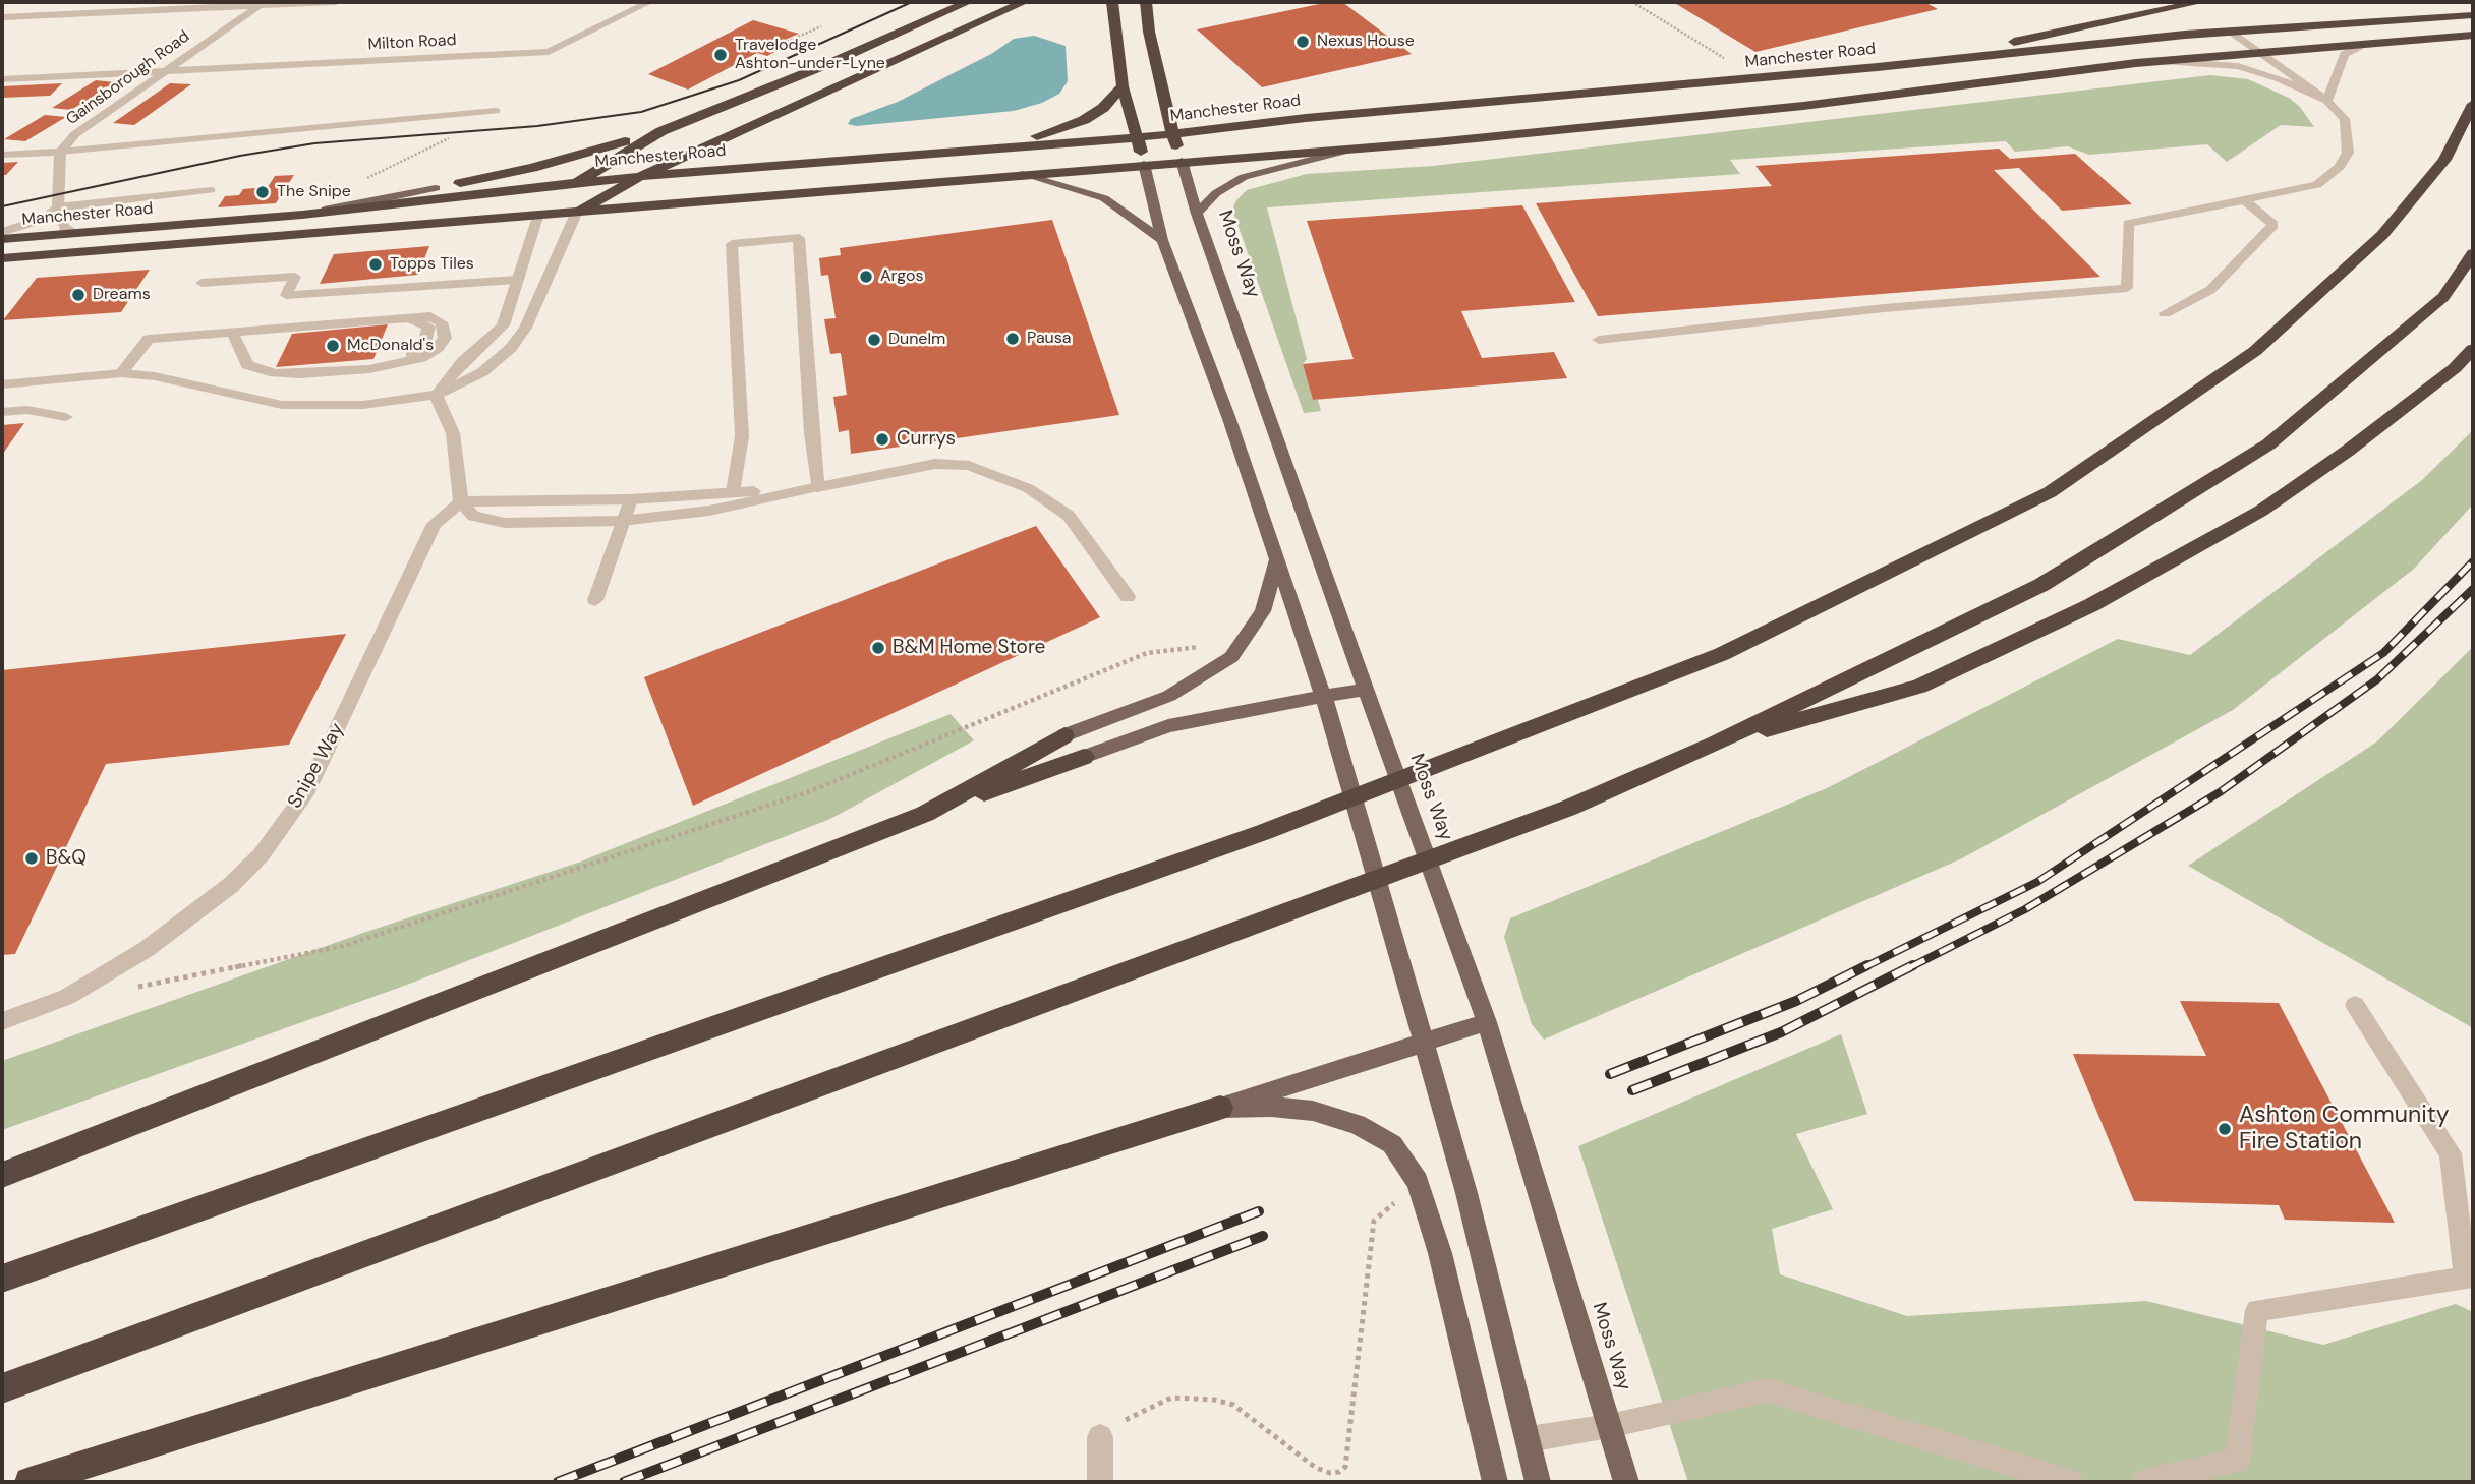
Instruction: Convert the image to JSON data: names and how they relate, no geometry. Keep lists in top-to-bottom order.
{
  "streets": {
    "highway": ["Manchester Road", "Moss Way"],
    "street": ["Milton Road", "Gainsborough Road", "Snipe Way"]
  },
  "crossings": [
    ["Milton Road", "Gainsborough Road"],
    ["Manchester Road", "Moss Way"]
  ],
  "places": [
    "Nexus House",
    "Travelodge Ashton-under-Lyne",
    "The Snipe",
    "Topps Tiles",
    "Argos",
    "Dreams",
    "Pausa",
    "Dunelm",
    "McDonald's",
    "Currys",
    "B&M Home Store",
    "B&Q",
    "Ashton Community Fire Station"
  ]
}
